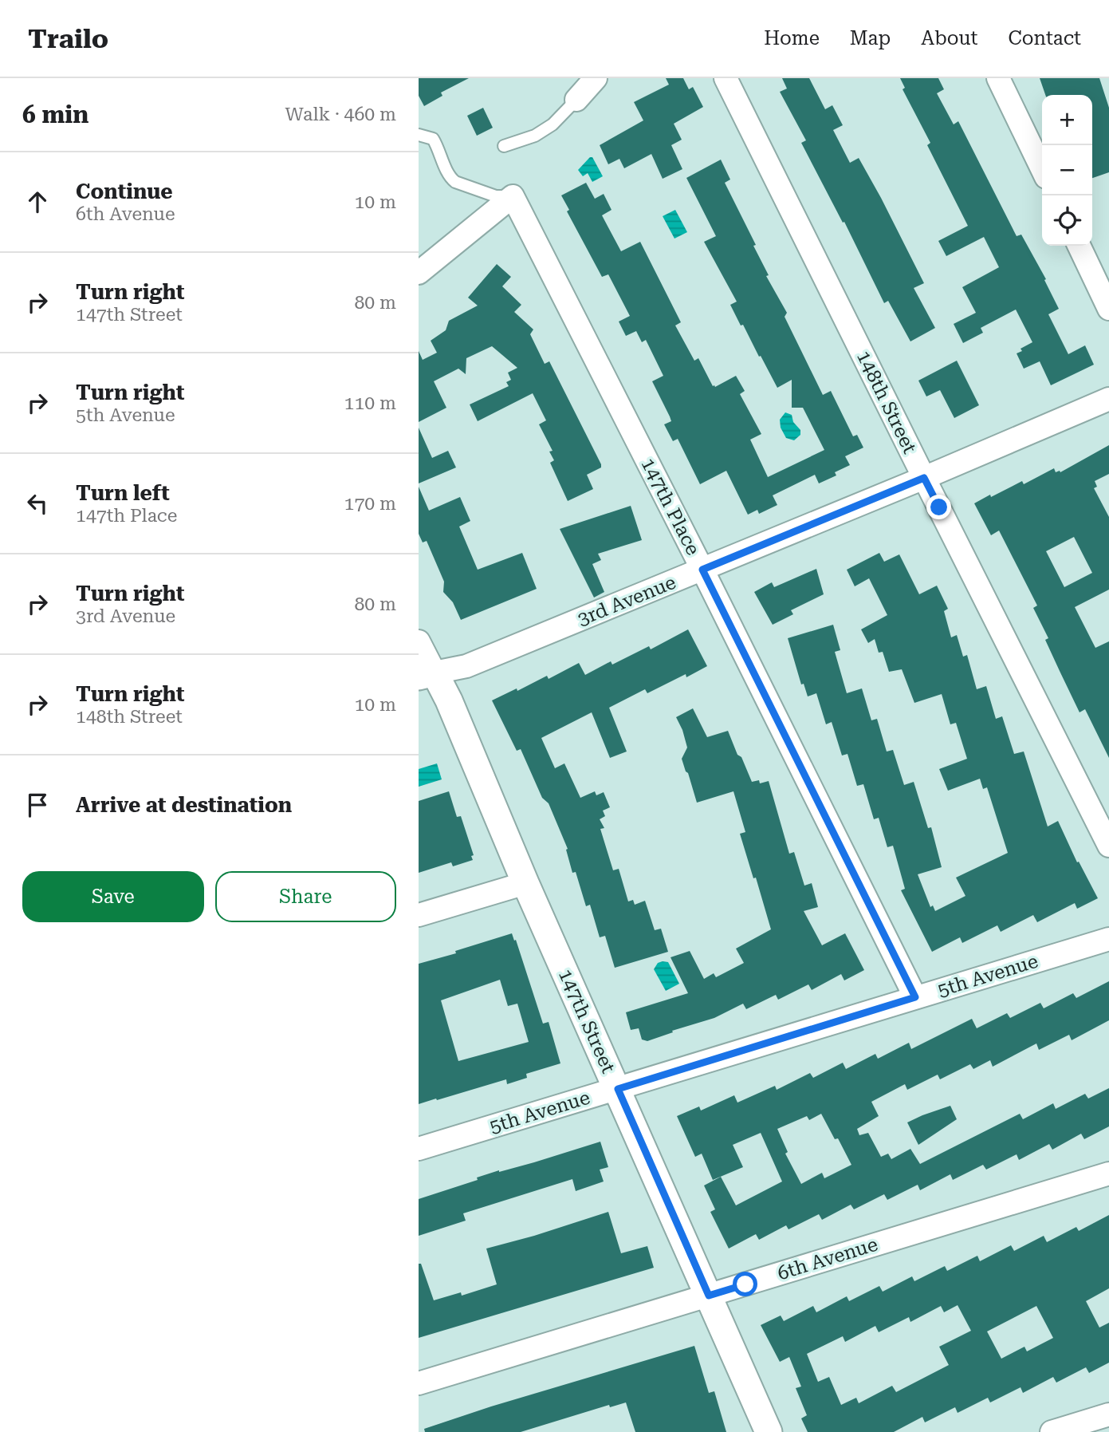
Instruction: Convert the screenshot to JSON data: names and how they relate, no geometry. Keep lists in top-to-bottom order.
{
  "streets": {
    "street": [
      "148th Street",
      "147th Place",
      "3rd Avenue",
      "5th Avenue",
      "147th Street",
      "6th Avenue"
    ]
  },
  "crossings": [
    ["148th Street", "3rd Avenue"],
    ["147th Place", "3rd Avenue"],
    ["147th Place", "5th Avenue"],
    ["3rd Avenue", "147th Street"],
    ["5th Avenue", "147th Street"],
    ["147th Street", "6th Avenue"]
  ],
  "page": {
    "header": "Trailo",
    "nav": [
      "Home",
      "Map",
      "About",
      "Contact"
    ],
    "heading": ["6 min", "Walk · 460 m"],
    "map_buttons": ["+", "−"],
    "list": [
      ["Continue", "6th Avenue", "10 m"],
      ["Turn right", "147th Street", "80 m"],
      ["Turn right", "5th Avenue", "110 m"],
      ["Turn left", "147th Place", "170 m"],
      ["Turn right", "3rd Avenue", "80 m"],
      ["Turn right", "148th Street", "10 m"],
      "Arrive at destination"
    ],
    "buttons": ["Save", "Share"]
  }
}
